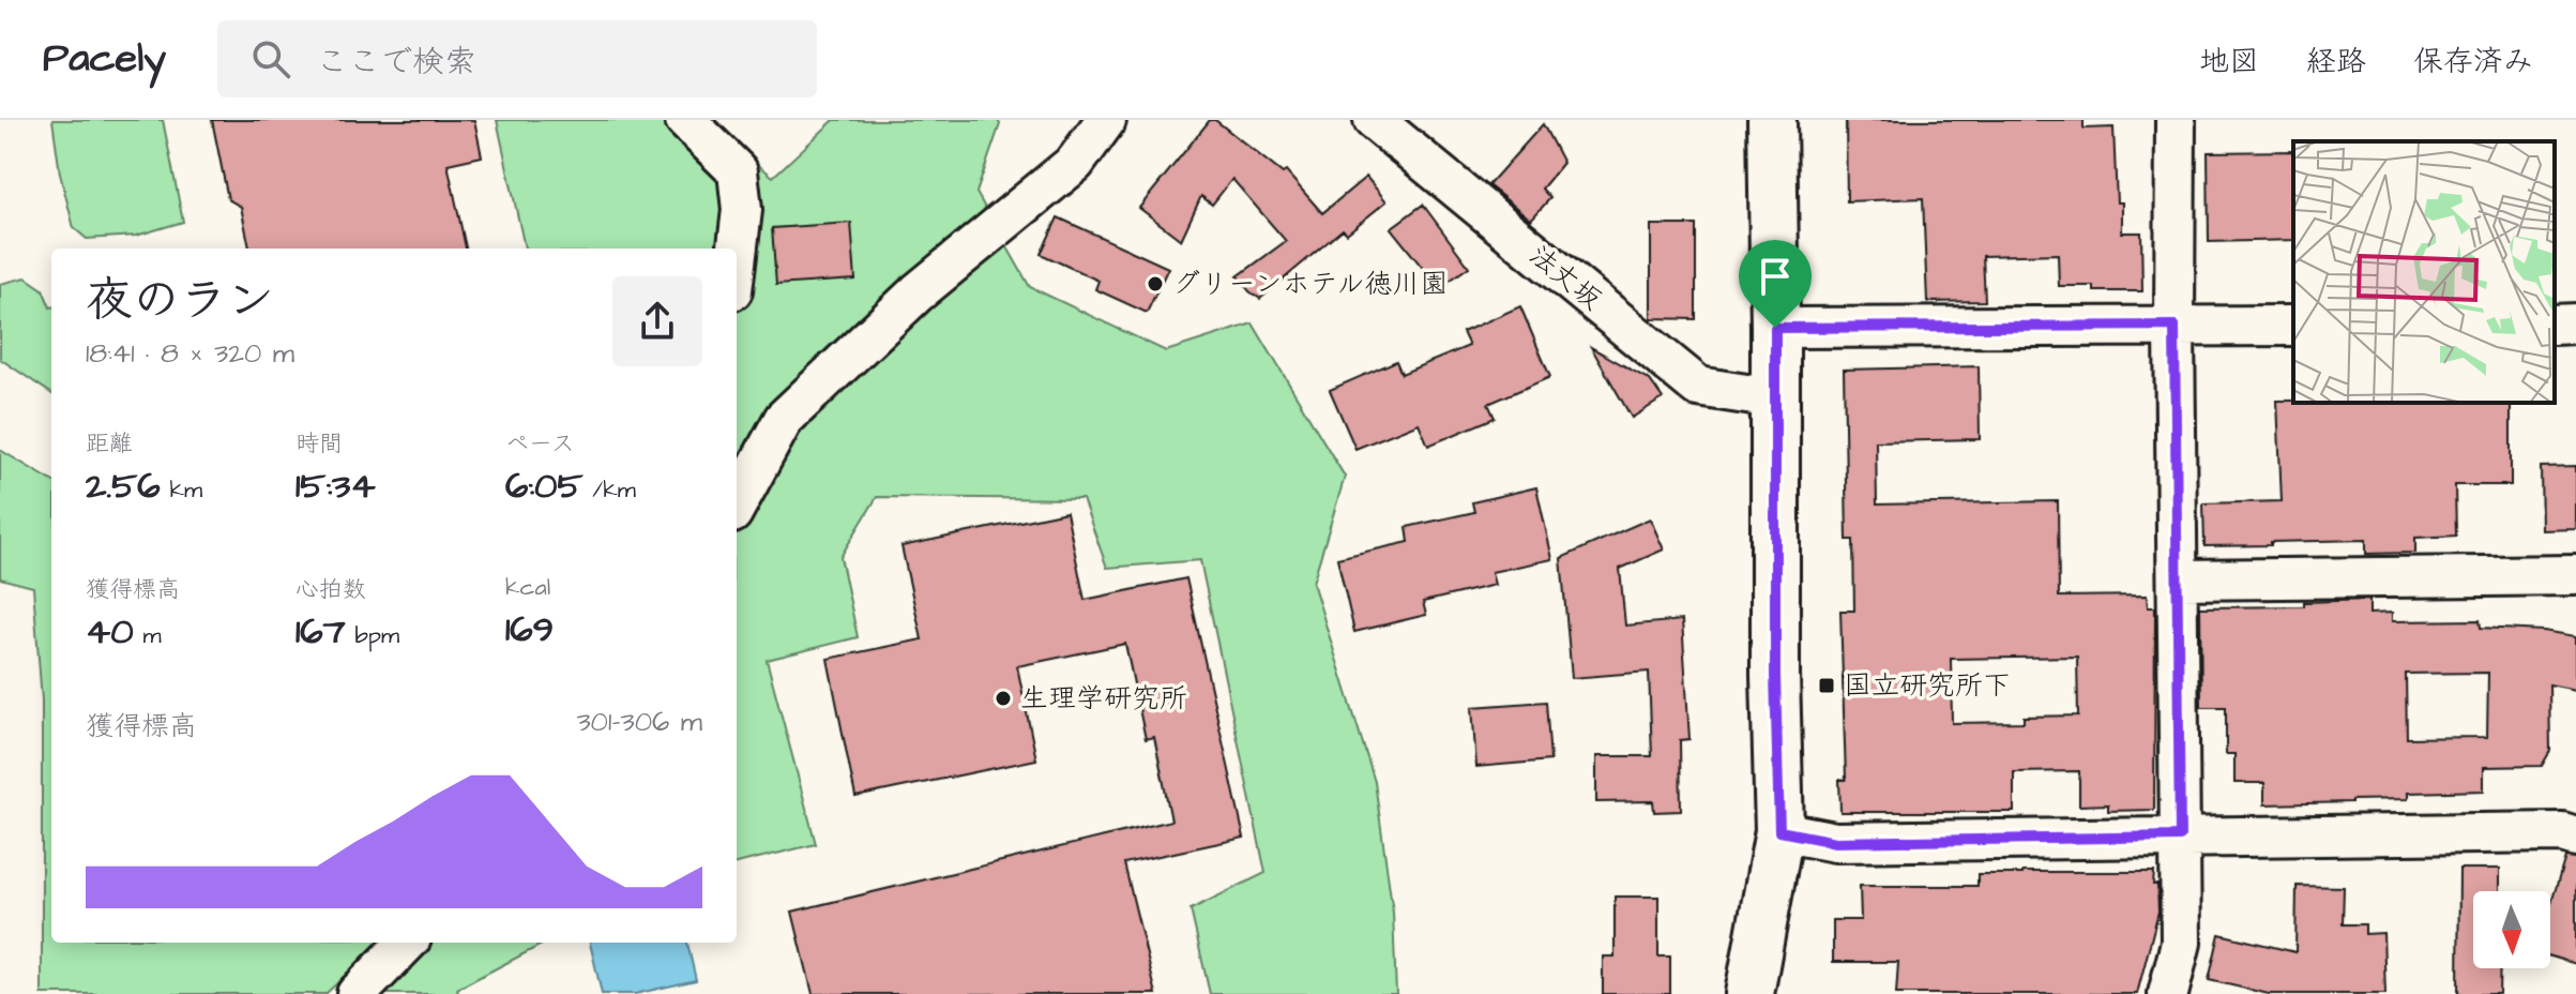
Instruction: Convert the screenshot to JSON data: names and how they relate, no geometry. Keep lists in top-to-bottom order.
{
  "streets": {
    "street": ["法丈坂"]
  },
  "places": {
    "other": ["グリーンホテル徳川園", "生理学研究所"],
    "transit": ["国立研究所下"]
  },
  "north": "bottom",
  "page": {
    "header": "Pacely",
    "search": "ここで検索",
    "nav": ["地図", "経路", "保存済み"],
    "heading": ["夜のラン", "18:41 · 8 × 320 m"],
    "stats": [
      ["距離", "2.56 km"],
      ["時間", "15:34"],
      ["ペース", "6:05 /km"],
      ["獲得標高", "40 m"],
      ["心拍数", "167 bpm"],
      ["kcal", "169"]
    ],
    "chart": ["獲得標高", "301–306 m"]
  }
}
